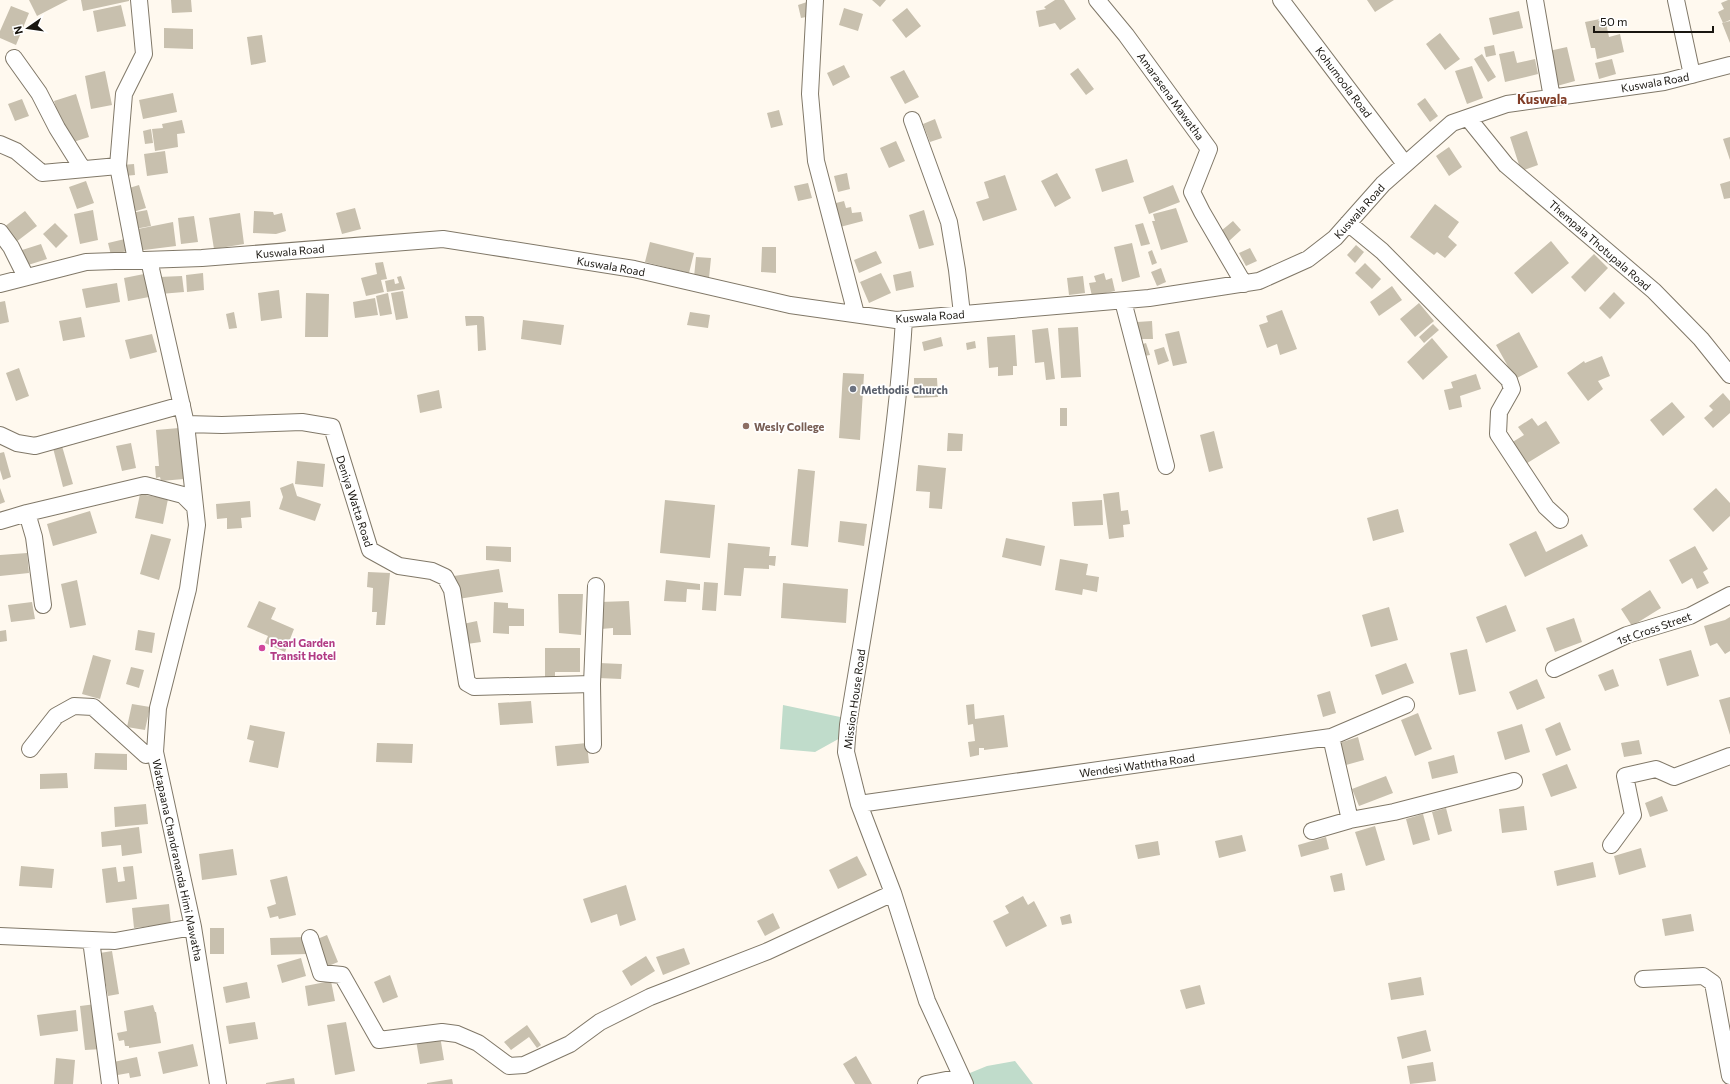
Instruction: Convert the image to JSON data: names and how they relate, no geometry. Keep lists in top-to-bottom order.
{
  "streets": {
    "street": [
      "Kohumoola Road",
      "Kuswala Road",
      "Amarasena Mawatha",
      "Thempala Thotupala Road",
      "Deniya Watta Road",
      "1st Cross Street",
      "Mission House Road",
      "Wendesi Waththa Road",
      "Watapaana Chandrananda Himi Mawatha"
    ]
  },
  "crossings": [
    ["Kohumoola Road", "Kuswala Road"],
    ["Kuswala Road", "Amarasena Mawatha"],
    ["Kuswala Road", "Thempala Thotupala Road"],
    ["Kuswala Road", "Mission House Road"],
    ["Kuswala Road", "Watapaana Chandrananda Himi Mawatha"],
    ["Deniya Watta Road", "Watapaana Chandrananda Himi Mawatha"],
    ["Mission House Road", "Wendesi Waththa Road"]
  ],
  "districts": ["Kuswala"],
  "places": ["Methodis Church", "Wesly College", "Pearl Garden Transit Hotel"],
  "scale_bar": "50 m",
  "north": "left"
}
